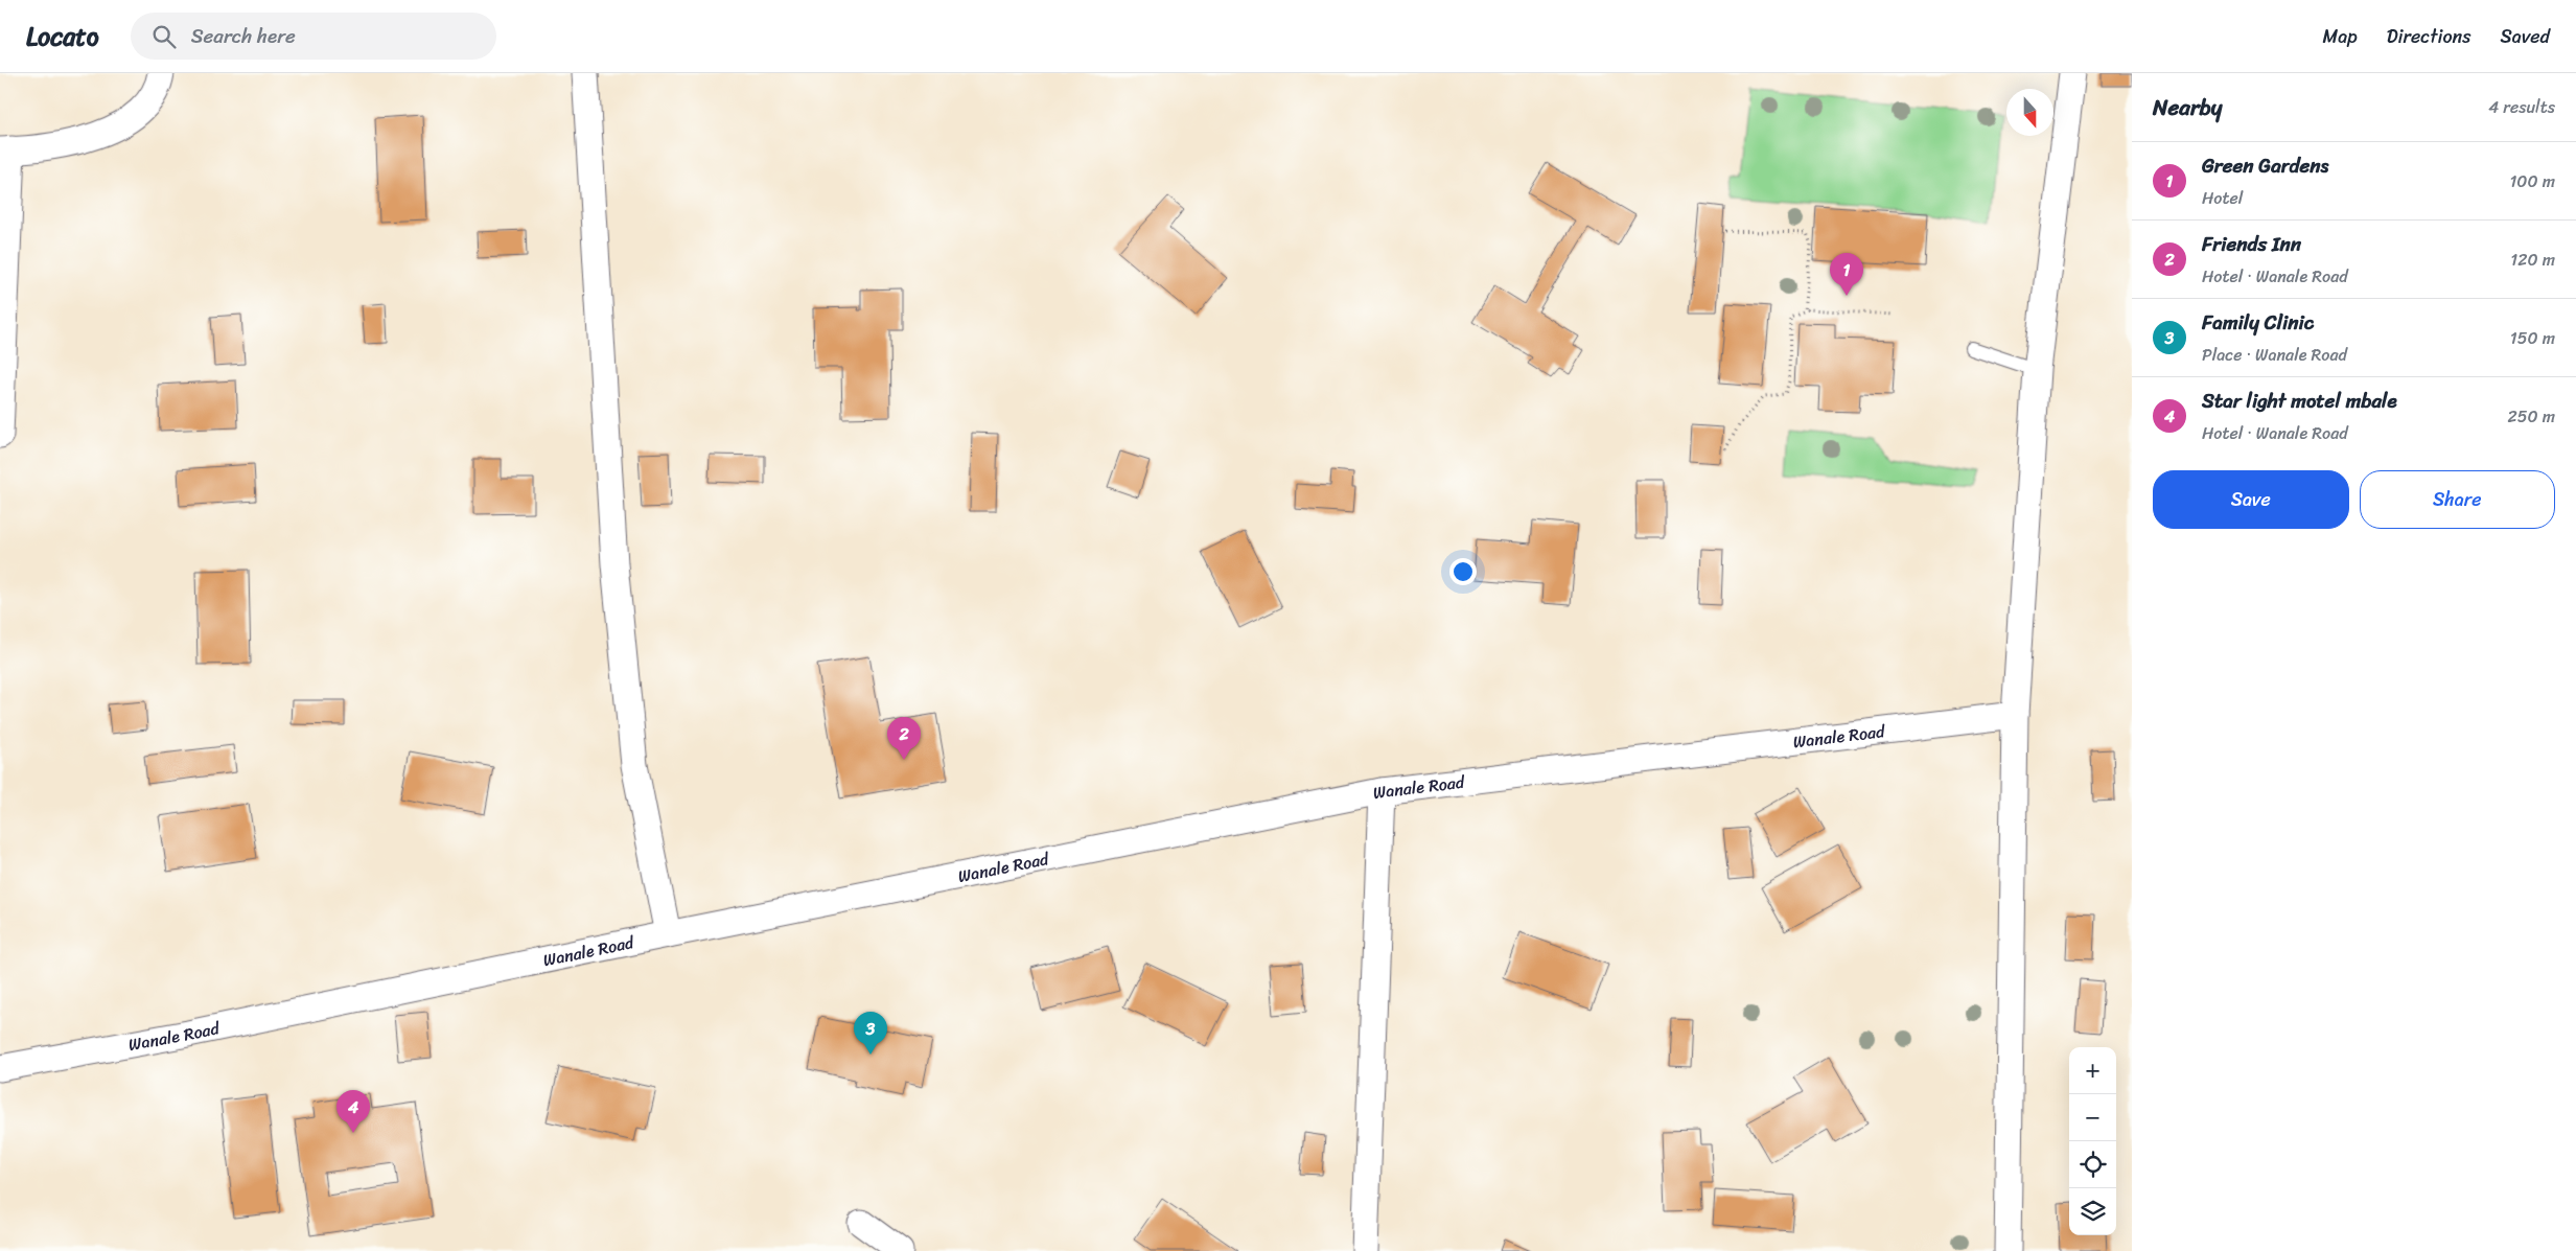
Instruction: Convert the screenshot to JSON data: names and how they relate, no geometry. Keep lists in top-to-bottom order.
{
  "streets": {
    "street": ["Wanale Road"]
  },
  "north": "bottom",
  "page": {
    "header": "Locato",
    "search": "Search here",
    "nav": ["Map", "Directions", "Saved"],
    "heading": ["Nearby", "4 results"],
    "list": [
      {
        "mark": "1",
        "name": "Green Gardens",
        "note": "Hotel",
        "value": "100 m"
      },
      {
        "mark": "2",
        "name": "Friends Inn",
        "note": "Hotel · Wanale Road",
        "value": "120 m"
      },
      {
        "mark": "3",
        "name": "Family Clinic",
        "note": "Place · Wanale Road",
        "value": "150 m"
      },
      {
        "mark": "4",
        "name": "Star light motel mbale",
        "note": "Hotel · Wanale Road",
        "value": "250 m"
      }
    ],
    "pins": [
      "1",
      "2",
      "3",
      "4"
    ],
    "buttons": ["Save", "Share"],
    "map_buttons": ["+", "−"]
  }
}
